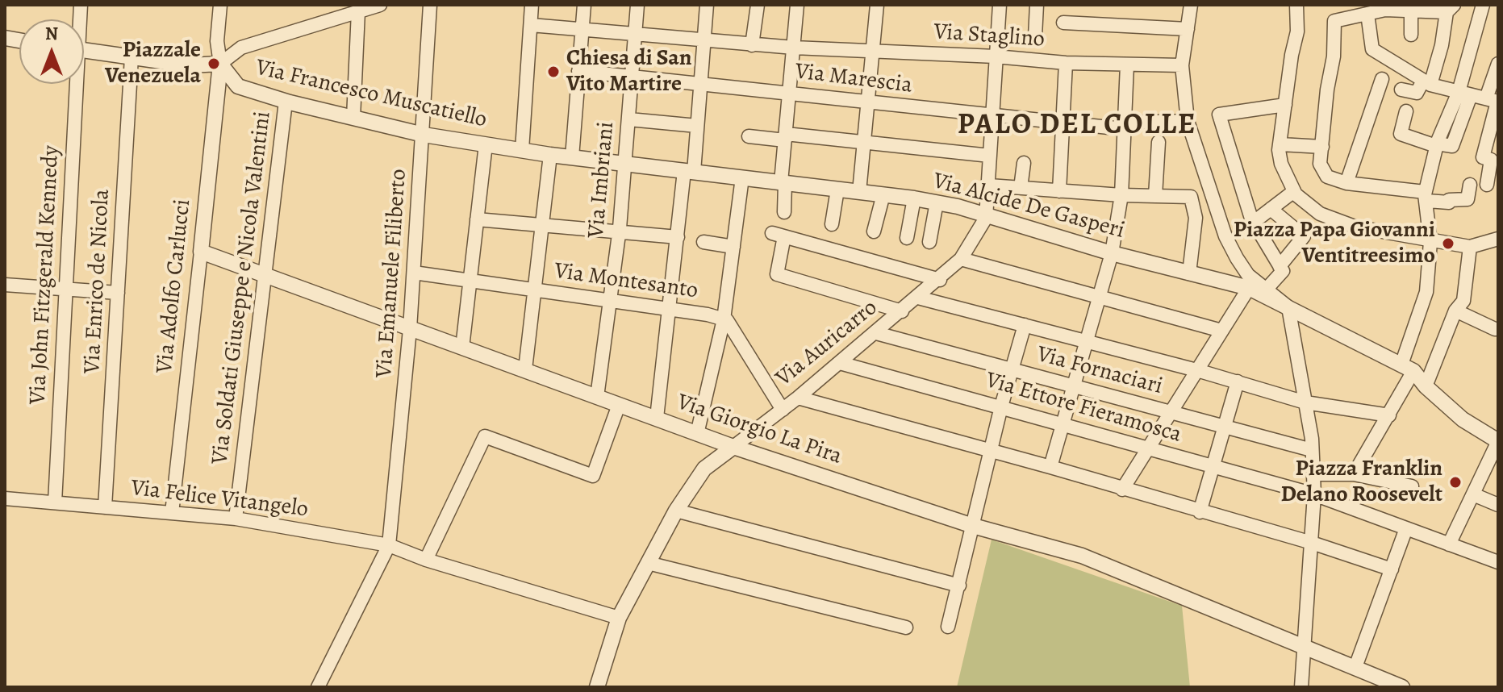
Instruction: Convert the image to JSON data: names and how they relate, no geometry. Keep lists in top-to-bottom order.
{
  "streets": {
    "street": [
      "Via Staglino",
      "Via Marescia",
      "Via Francesco Muscatiello",
      "Via Imbriani",
      "Via Alcide De Gasperi",
      "Via Emanuele Filiberto",
      "Via John Fitzgerald Kennedy",
      "Via Enrico de Nicola",
      "Via Montesanto",
      "Via Adolfo Carlucci",
      "Via Soldati Giuseppe e Nicola Valentini",
      "Via Auricarro",
      "Via Fornaciari",
      "Via Ettore Fieramosca",
      "Via Giorgio La Pira",
      "Via Felice Vitangelo"
    ]
  },
  "crossings": [
    ["Via Staglino", "Via Imbriani"],
    ["Via Staglino", "Via Auricarro"],
    ["Via Marescia", "Via Imbriani"],
    ["Via Marescia", "Via Auricarro"],
    ["Via Francesco Muscatiello", "Via Alcide De Gasperi"],
    ["Via Francesco Muscatiello", "Via Emanuele Filiberto"],
    ["Via Francesco Muscatiello", "Via Adolfo Carlucci"],
    ["Via Francesco Muscatiello", "Via Soldati Giuseppe e Nicola Valentini"],
    ["Via Imbriani", "Via Alcide De Gasperi"],
    ["Via Imbriani", "Via Montesanto"],
    ["Via Imbriani", "Via Giorgio La Pira"],
    ["Via Alcide De Gasperi", "Via Auricarro"],
    ["Via Emanuele Filiberto", "Via Montesanto"],
    ["Via Emanuele Filiberto", "Via Giorgio La Pira"],
    ["Via Emanuele Filiberto", "Via Felice Vitangelo"],
    ["Via John Fitzgerald Kennedy", "Via Felice Vitangelo"],
    ["Via Enrico de Nicola", "Via Felice Vitangelo"],
    ["Via Montesanto", "Via Auricarro"],
    ["Via Adolfo Carlucci", "Via Giorgio La Pira"],
    ["Via Adolfo Carlucci", "Via Felice Vitangelo"],
    ["Via Soldati Giuseppe e Nicola Valentini", "Via Giorgio La Pira"],
    ["Via Soldati Giuseppe e Nicola Valentini", "Via Felice Vitangelo"],
    ["Via Auricarro", "Via Fornaciari"],
    ["Via Auricarro", "Via Ettore Fieramosca"],
    ["Via Auricarro", "Via Giorgio La Pira"],
    ["Via Auricarro", "Via Felice Vitangelo"]
  ],
  "districts": ["PALO DEL COLLE"],
  "places": [
    "Piazzale Venezuela",
    "Chiesa di San Vito Martire",
    "Piazza Papa Giovanni Ventitreesimo",
    "Piazza Franklin Delano Roosevelt"
  ],
  "north": "top"
}
